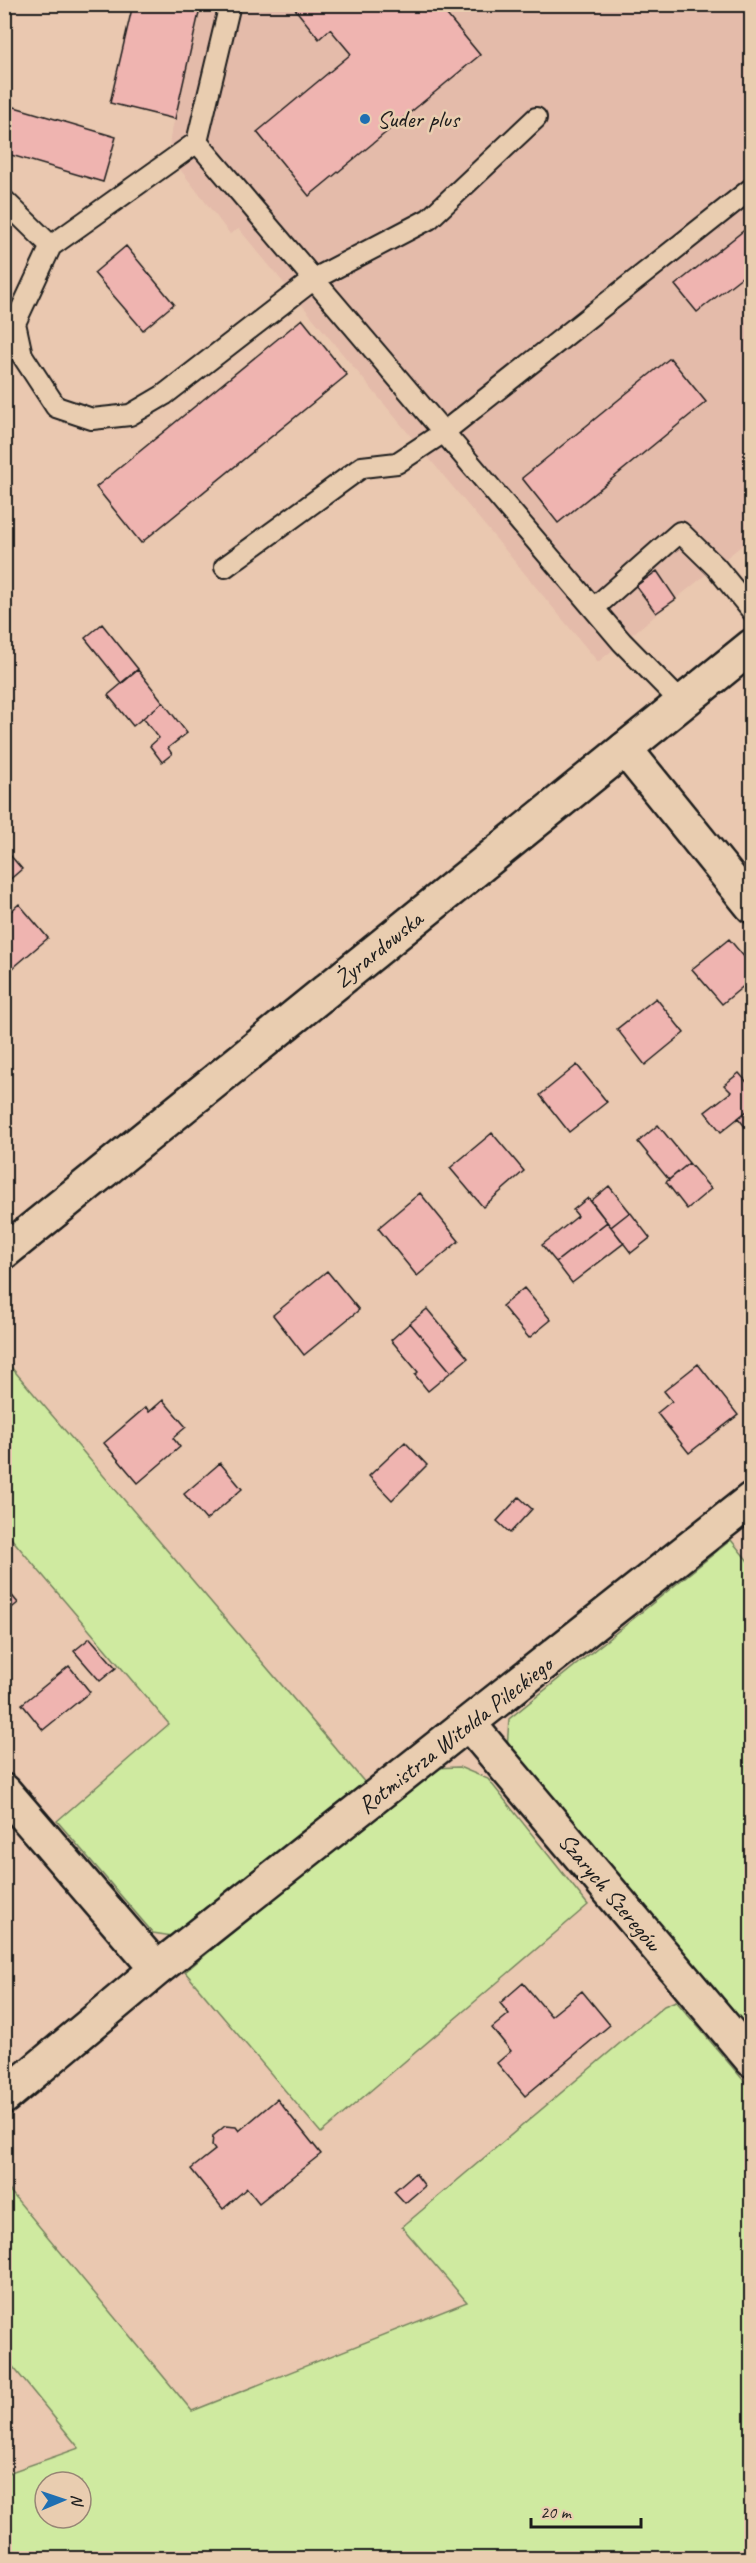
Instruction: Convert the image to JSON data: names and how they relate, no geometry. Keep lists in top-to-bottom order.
{
  "streets": {
    "street": ["Żyrardowska", "Rotmistrza Witolda Pileckiego", "Szarych Szeregów"]
  },
  "crossings": [
    ["Rotmistrza Witolda Pileckiego", "Szarych Szeregów"]
  ],
  "places": ["Suder plus"],
  "scale_bar": "20 m",
  "north": "right"
}
